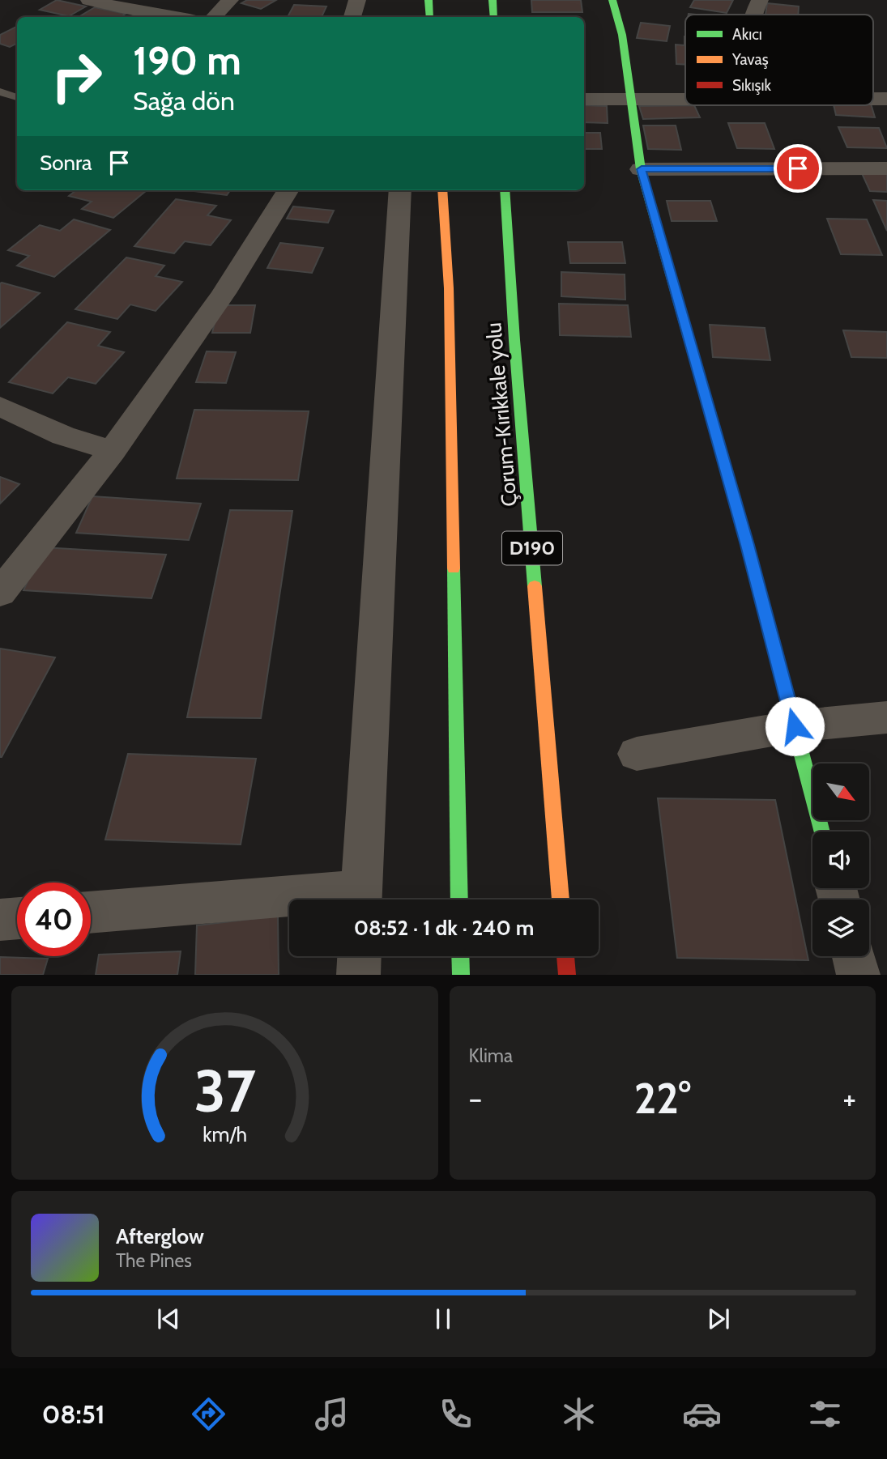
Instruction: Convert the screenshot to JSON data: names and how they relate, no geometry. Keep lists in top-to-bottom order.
{
  "streets": {
    "main road": ["Çorum-Kırıkkale yolu", "D190"]
  },
  "legend": ["Akıcı", "Yavaş", "Sıkışık"],
  "north": "bottom right",
  "page": {
    "turn": ["190 m", "Sağa dön"],
    "then": "Sonra",
    "limit": "40",
    "trip": "08:52 · 1 dk · 240 m",
    "tile": "Klima",
    "heat": ["−", "22°", "+"],
    "song": ["Afterglow", "The Pines"],
    "tabs": "08:51",
    "gauge": ["37", "km/h"]
  }
}
